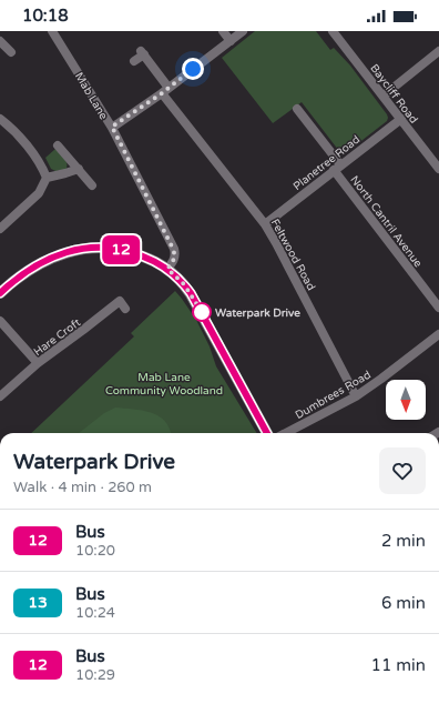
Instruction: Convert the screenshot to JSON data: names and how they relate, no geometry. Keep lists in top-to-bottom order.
{
  "streets": {
    "street": [
      "Baycliff Road",
      "Mab Lane",
      "Planetree Road",
      "North Cantril Avenue",
      "Feltwood Road",
      "Hare Croft",
      "Dumbrees Road"
    ]
  },
  "crossings": [
    ["Baycliff Road", "Planetree Road"],
    ["Planetree Road", "North Cantril Avenue"],
    ["Planetree Road", "Feltwood Road"],
    ["Feltwood Road", "Dumbrees Road"]
  ],
  "parks": ["Mab Lane Community Woodland"],
  "places": ["Waterpark Drive"],
  "lines": ["bus line 12"],
  "north": "bottom",
  "page": {
    "status": "10:18",
    "on_map": "12",
    "heading": ["Waterpark Drive", "Walk · 4 min · 260 m"],
    "list": [
      {
        "mark": "12",
        "name": "Bus",
        "note": "10:20",
        "value": "2 min"
      },
      {
        "mark": "13",
        "name": "Bus",
        "note": "10:24",
        "value": "6 min"
      },
      {
        "mark": "12",
        "name": "Bus",
        "note": "10:29",
        "value": "11 min"
      }
    ]
  }
}
